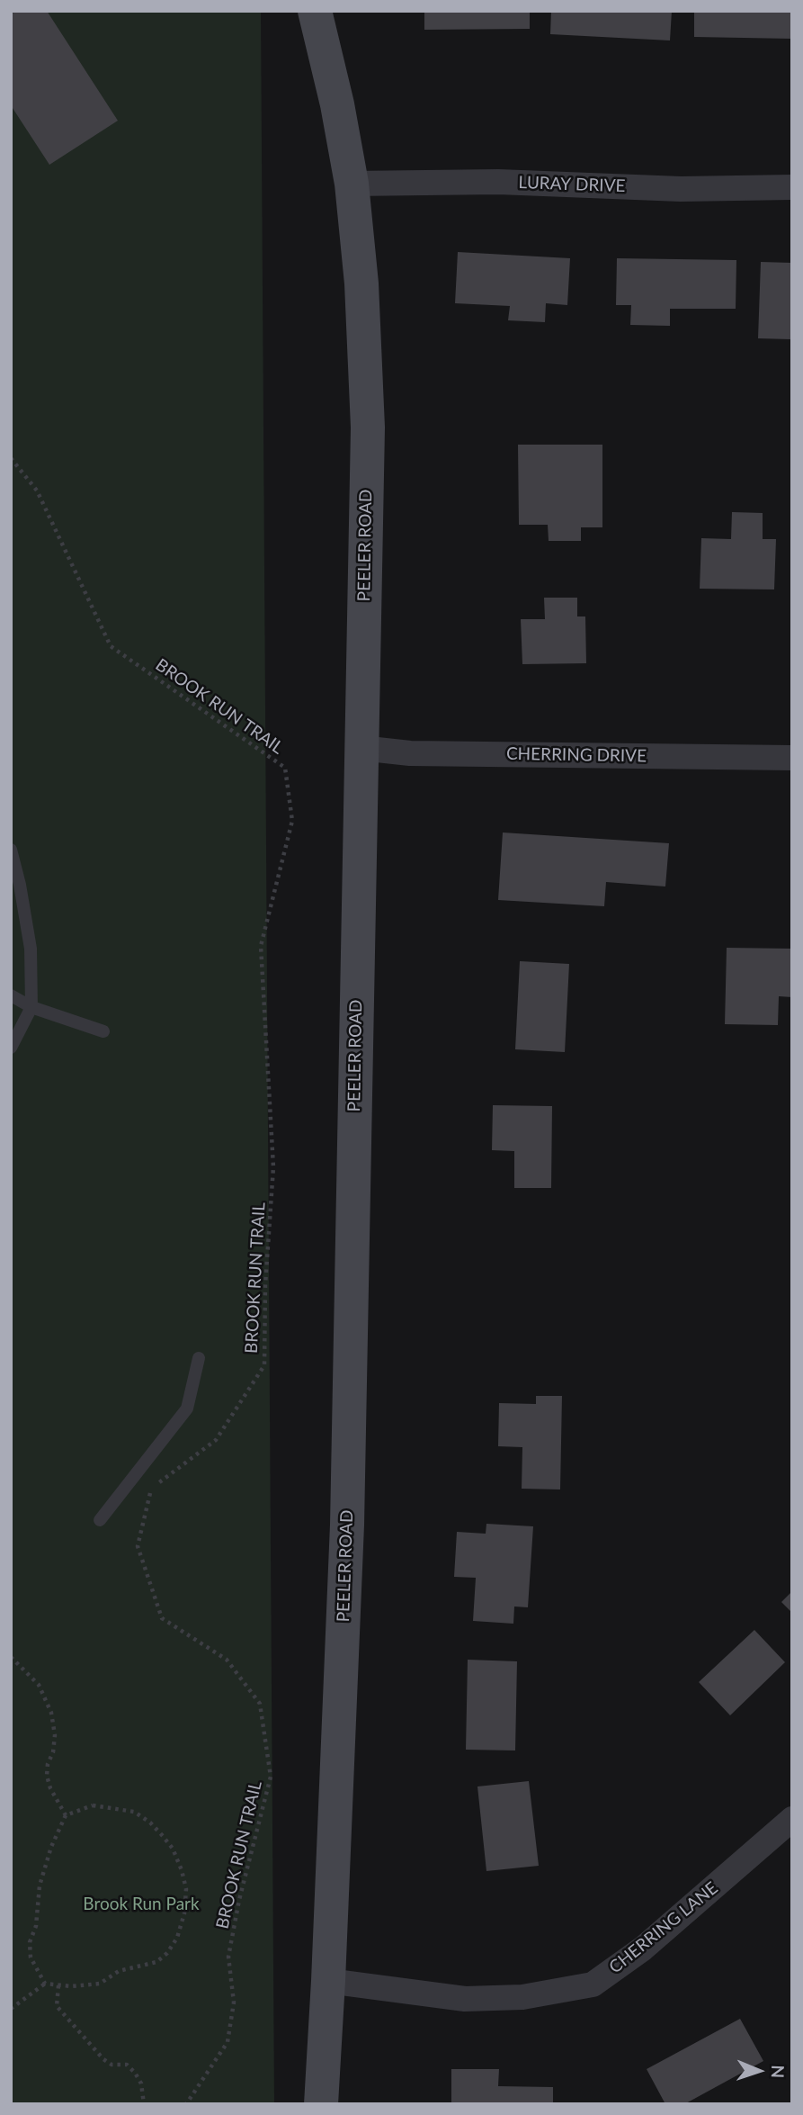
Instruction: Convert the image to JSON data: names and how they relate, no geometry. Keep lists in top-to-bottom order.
{
  "streets": {
    "street": [
      "LURAY DRIVE",
      "PEELER ROAD",
      "CHERRING DRIVE",
      "CHERRING LANE"
    ],
    "path": ["BROOK RUN TRAIL"]
  },
  "crossings": [
    ["LURAY DRIVE", "PEELER ROAD"],
    ["PEELER ROAD", "CHERRING DRIVE"],
    ["PEELER ROAD", "CHERRING LANE"]
  ],
  "parks": ["Brook Run Park"],
  "north": "right"
}
